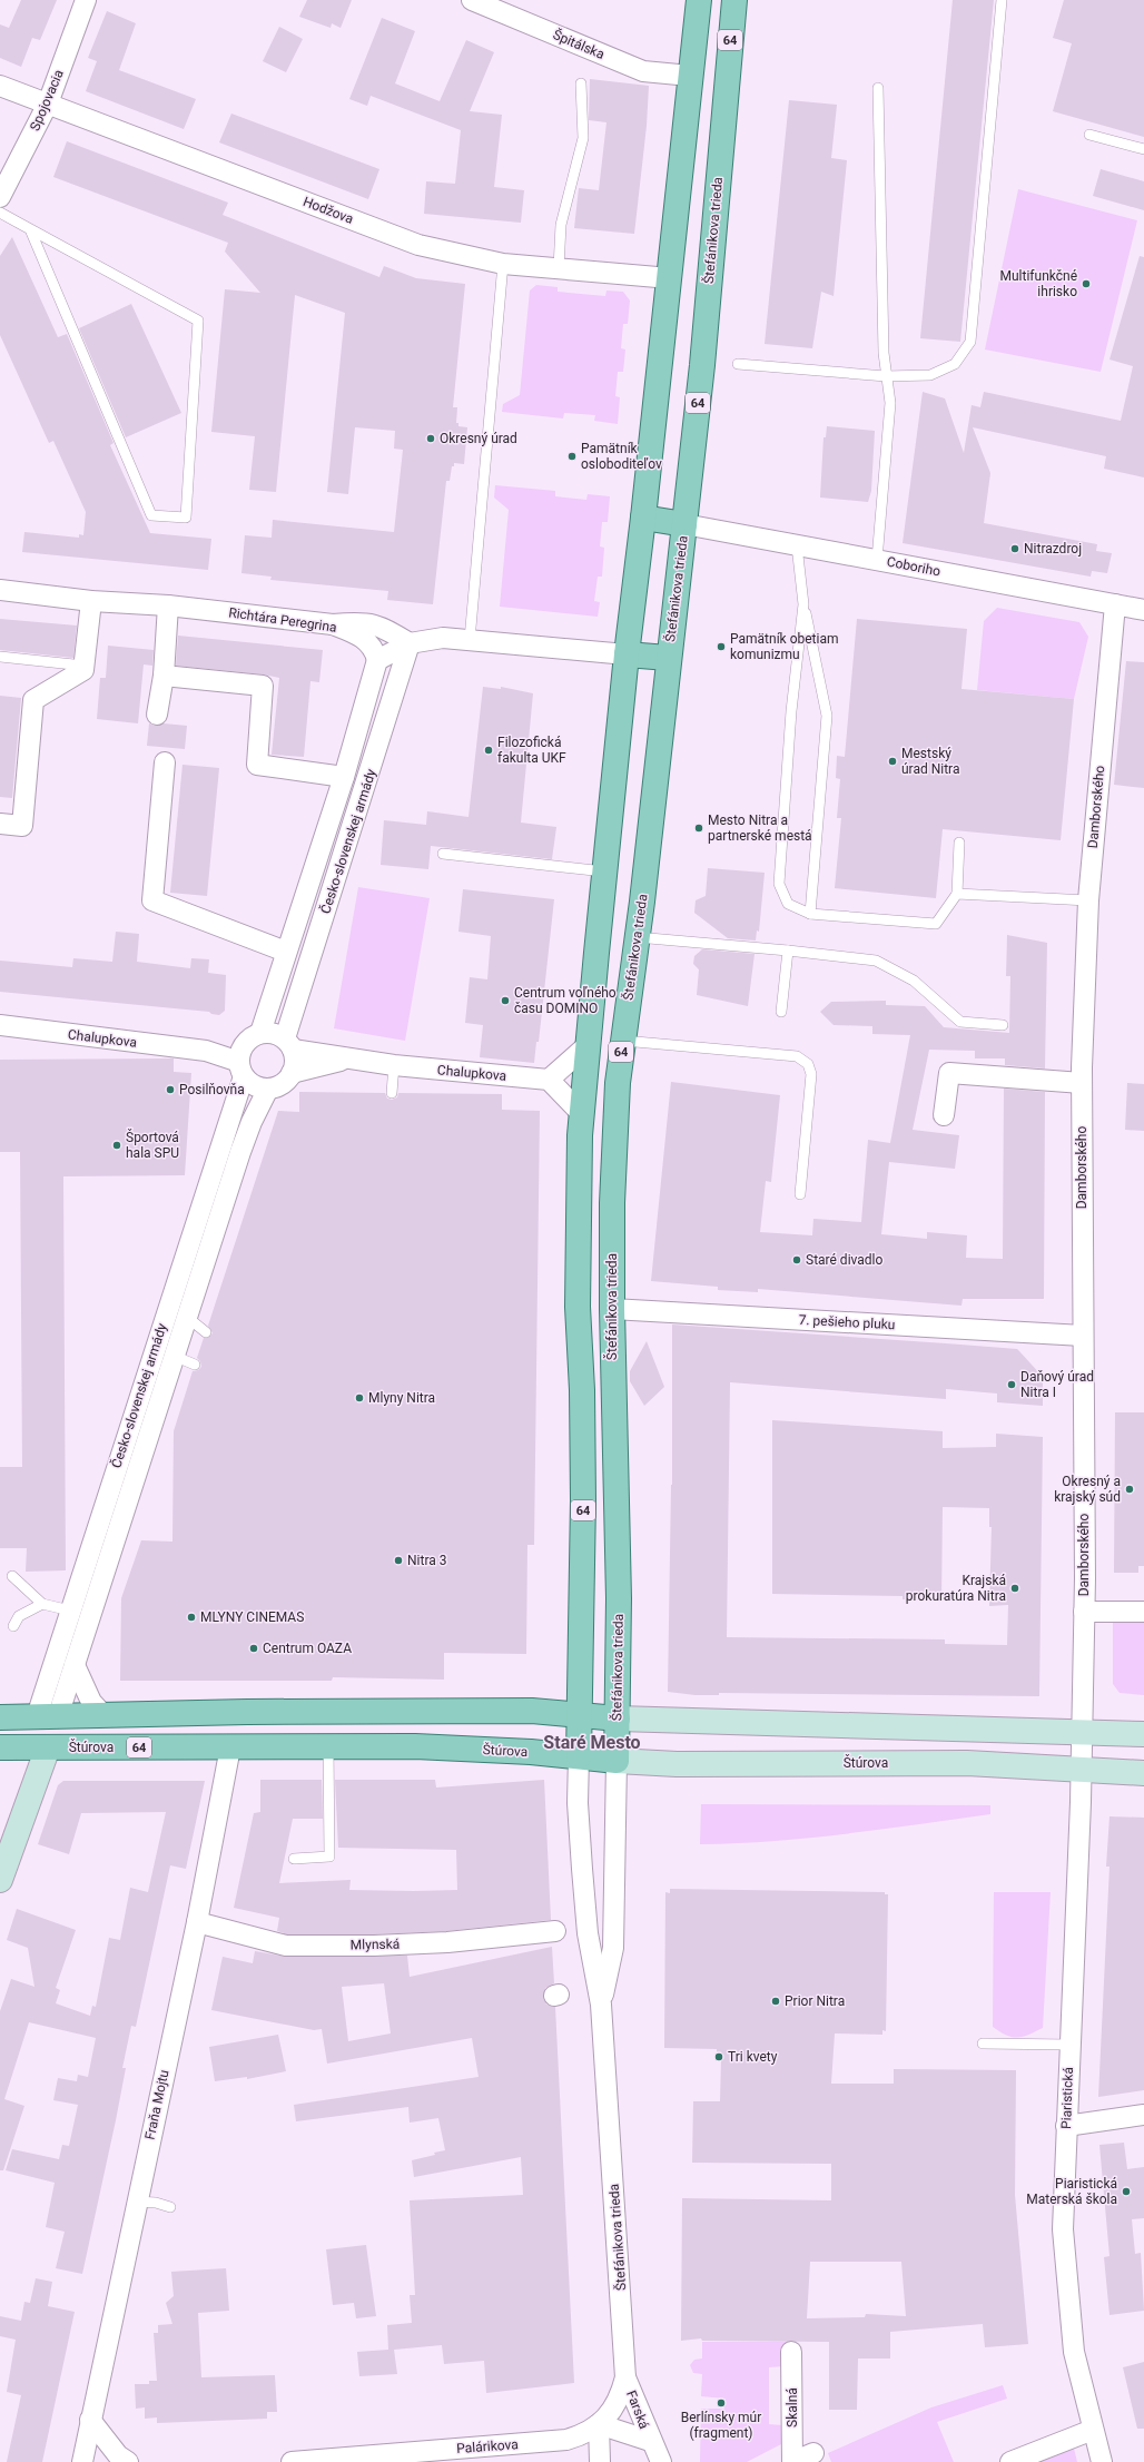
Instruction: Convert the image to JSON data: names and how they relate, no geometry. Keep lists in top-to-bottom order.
{
  "streets": {
    "main road": ["64", "Štefánikova trieda", "Štúrova"],
    "street": [
      "Špitálska",
      "Spojovacia",
      "Hodžova",
      "Coboriho",
      "Richtára Peregrina",
      "Damborského",
      "Česko-slovenskej armády",
      "Chalupkova",
      "7. pešieho pluku",
      "Mlynská",
      "Piaristická",
      "Fraňa Mojtu",
      "Skalná",
      "Farská",
      "Palárikova"
    ]
  },
  "crossings": [
    ["64", "Špitálska"],
    ["64", "Hodžova"],
    ["64", "Štefánikova trieda"],
    ["64", "Štúrova"],
    ["Spojovacia", "Hodžova"],
    ["Štefánikova trieda", "Coboriho"],
    ["Štefánikova trieda", "7. pešieho pluku"],
    ["Štefánikova trieda", "Štúrova"],
    ["Štefánikova trieda", "Farská"],
    ["Štefánikova trieda", "Palárikova"],
    ["Coboriho", "Damborského"],
    ["Richtára Peregrina", "Česko-slovenskej armády"],
    ["Damborského", "7. pešieho pluku"],
    ["Damborského", "Piaristická"],
    ["Česko-slovenskej armády", "Chalupkova"],
    ["Štúrova", "Piaristická"],
    ["Štúrova", "Fraňa Mojtu"],
    ["Mlynská", "Fraňa Mojtu"],
    ["Farská", "Palárikova"]
  ],
  "districts": ["Staré Mesto"],
  "places": [
    "Multifunkčné ihrisko",
    "Okresný úrad",
    "Pamätník osloboditeľov",
    "Nitrazdroj",
    "Pamätník obetiam komunizmu",
    "Filozofická fakulta UKF",
    "Mestský úrad Nitra",
    "Mesto Nitra a partnerské mestá",
    "Centrum voľného času DOMINO",
    "Posilňovňa",
    "Športová hala SPU",
    "Staré divadlo",
    "Daňový úrad Nitra I",
    "Mlyny Nitra",
    "Okresný a krajský súd",
    "Nitra 3",
    "Krajská prokuratúra Nitra",
    "MLYNY CINEMAS",
    "Centrum OAZA",
    "Prior Nitra",
    "Tri kvety",
    "Piaristická Materská škola",
    "Berlínsky múr (fragment)"
  ]
}
